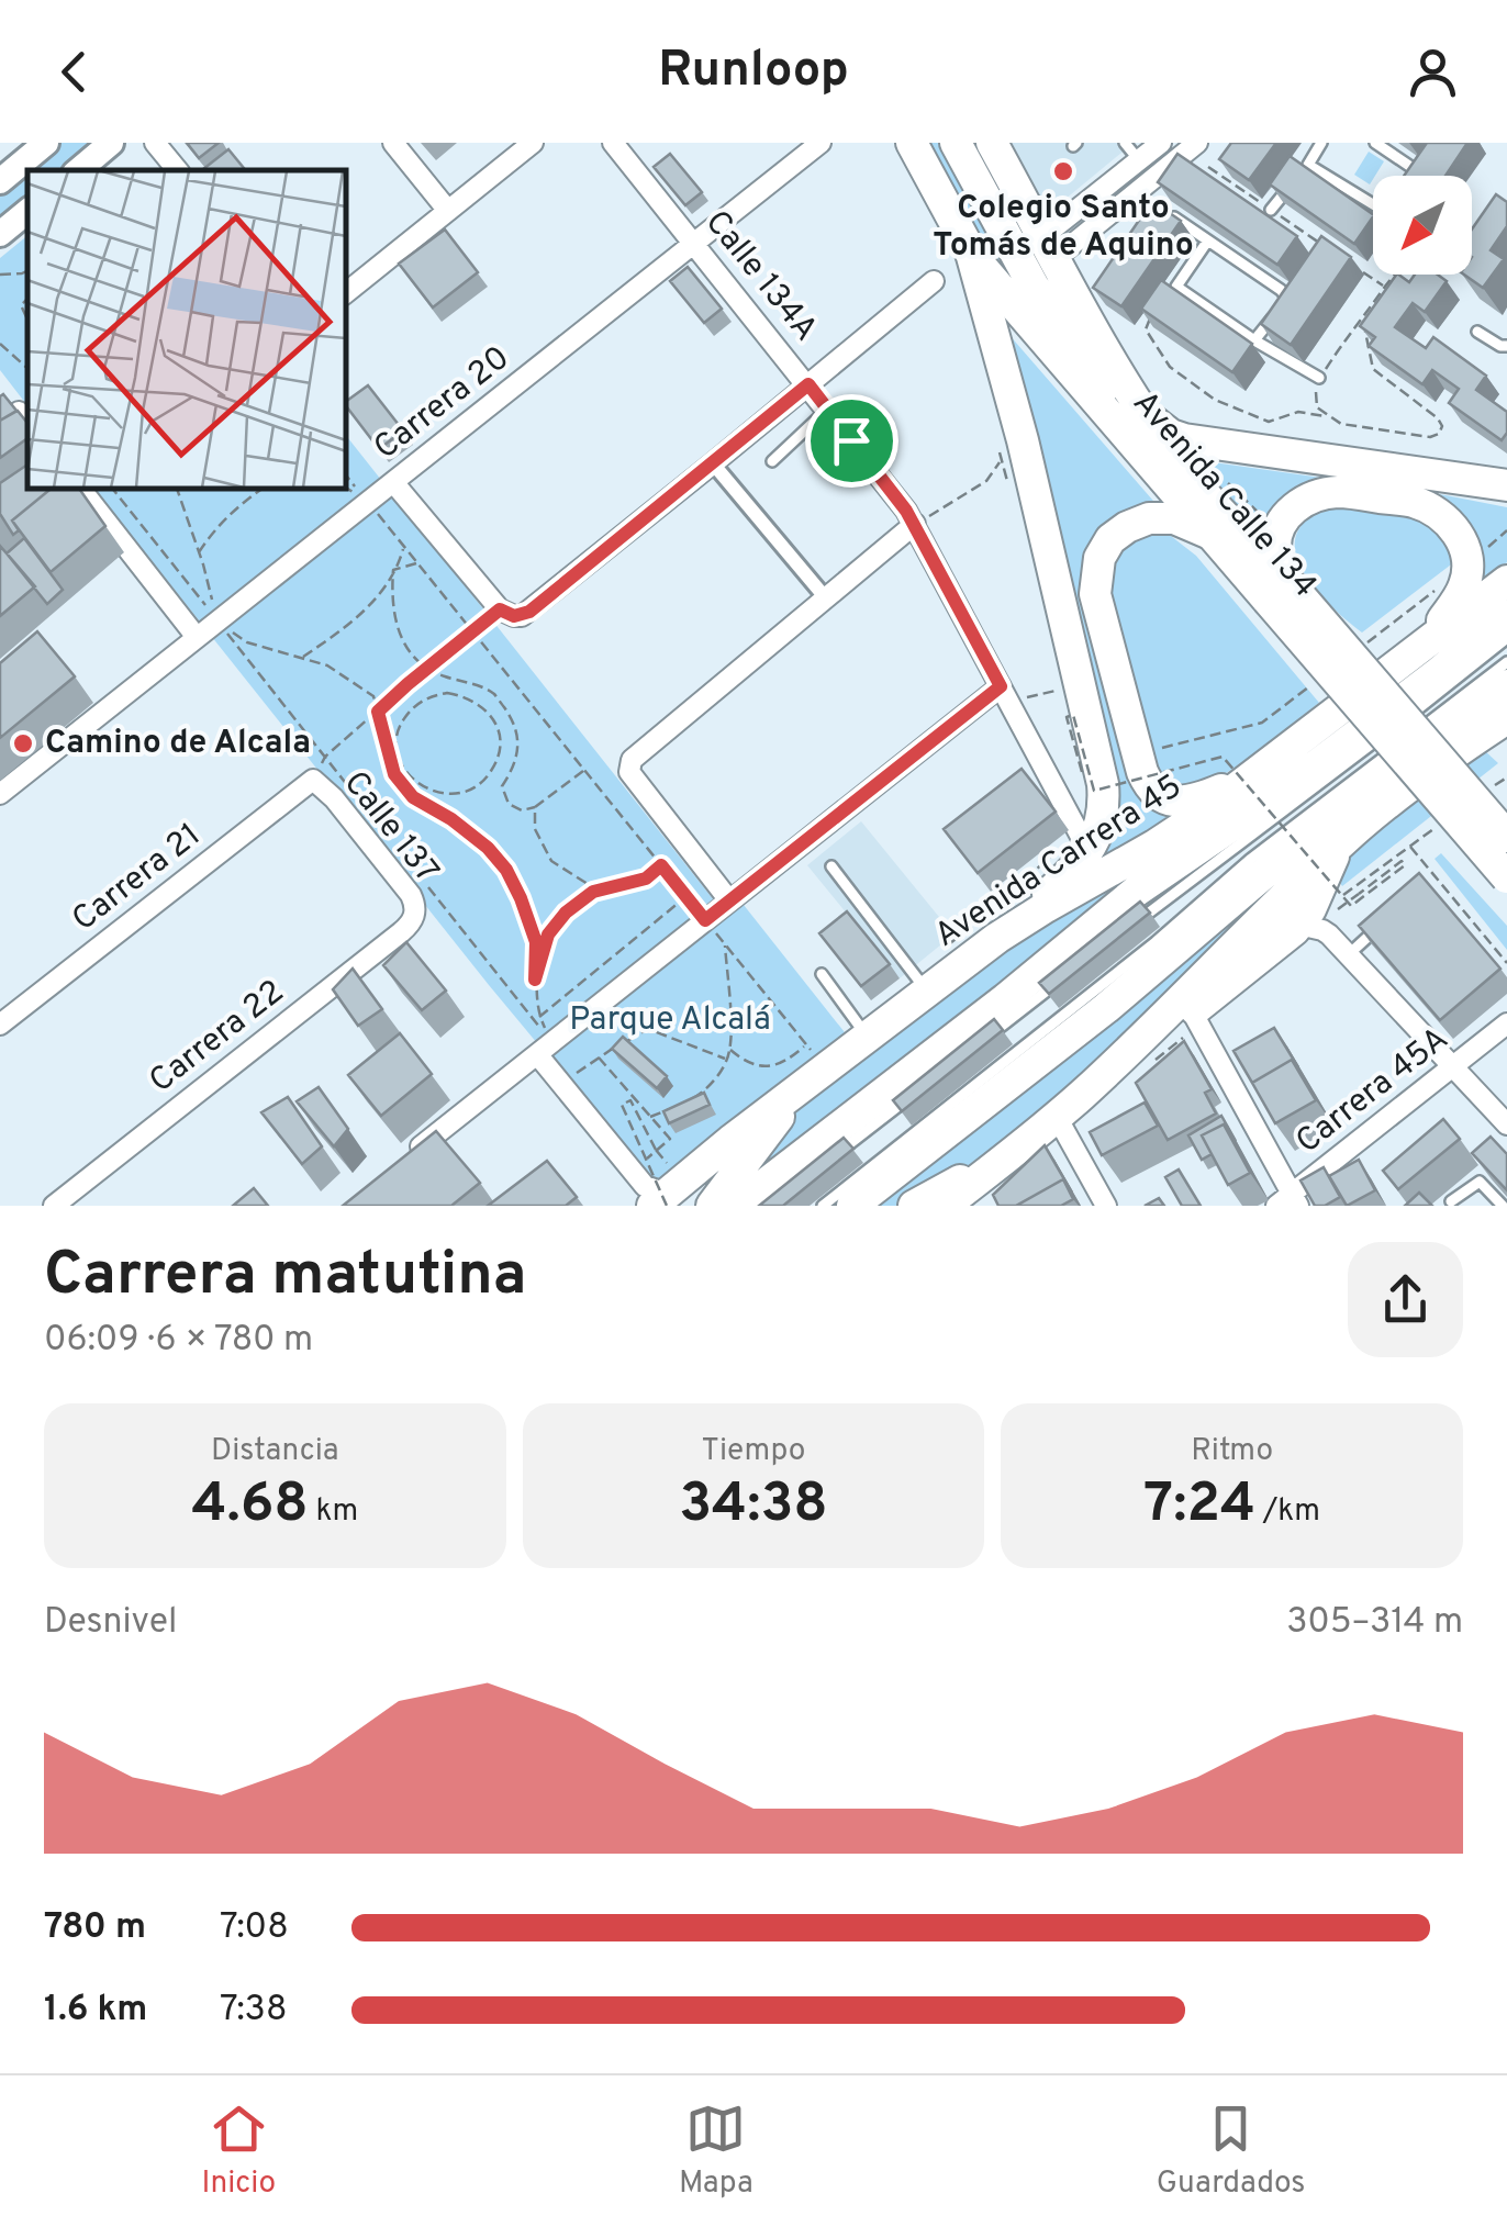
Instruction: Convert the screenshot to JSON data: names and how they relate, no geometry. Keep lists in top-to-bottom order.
{
  "streets": {
    "main road": ["Avenida Calle 134", "Avenida Carrera 45"],
    "street": [
      "Calle 134A",
      "Carrera 20",
      "Calle 137",
      "Carrera 21",
      "Carrera 22",
      "Carrera 45A"
    ]
  },
  "crossings": [
    ["Calle 134A", "Carrera 20"],
    ["Calle 137", "Carrera 21"],
    ["Calle 137", "Carrera 22"]
  ],
  "parks": ["Parque Alcalá"],
  "places": ["Colegio Santo Tomás de Aquino", "Camino de Alcala"],
  "north": "bottom left",
  "page": {
    "header": "Runloop",
    "heading": ["Carrera matutina", "06:09 · 6 × 780 m"],
    "stats": [
      ["Distancia", "4.68 km"],
      ["Tiempo", "34:38"],
      ["Ritmo", "7:24 /km"]
    ],
    "chart": ["Desnivel", "305–314 m"],
    "list": [
      {
        "name": "780 m",
        "note": "7:08"
      },
      {
        "name": "1.6 km",
        "note": "7:38"
      }
    ],
    "tabs": ["Inicio", "Mapa", "Guardados"]
  }
}
